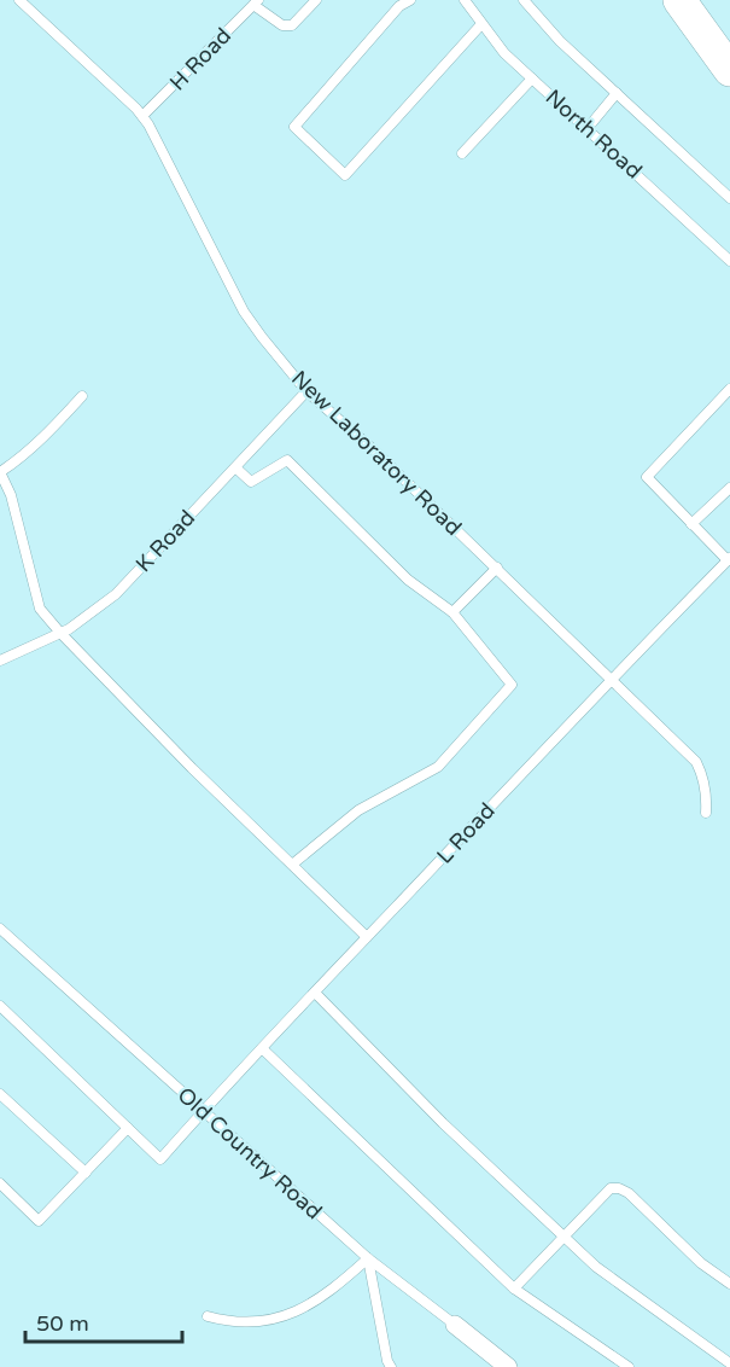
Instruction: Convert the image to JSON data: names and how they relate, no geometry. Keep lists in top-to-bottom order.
{
  "streets": {
    "street": ["Old Country Road"],
    "lane": [
      "H Road",
      "North Road",
      "New Laboratory Road",
      "K Road",
      "L Road"
    ]
  },
  "crossings": [
    ["H Road", "New Laboratory Road"],
    ["New Laboratory Road", "K Road"],
    ["New Laboratory Road", "L Road"],
    ["L Road", "Old Country Road"]
  ],
  "scale_bar": "50 m"
}
